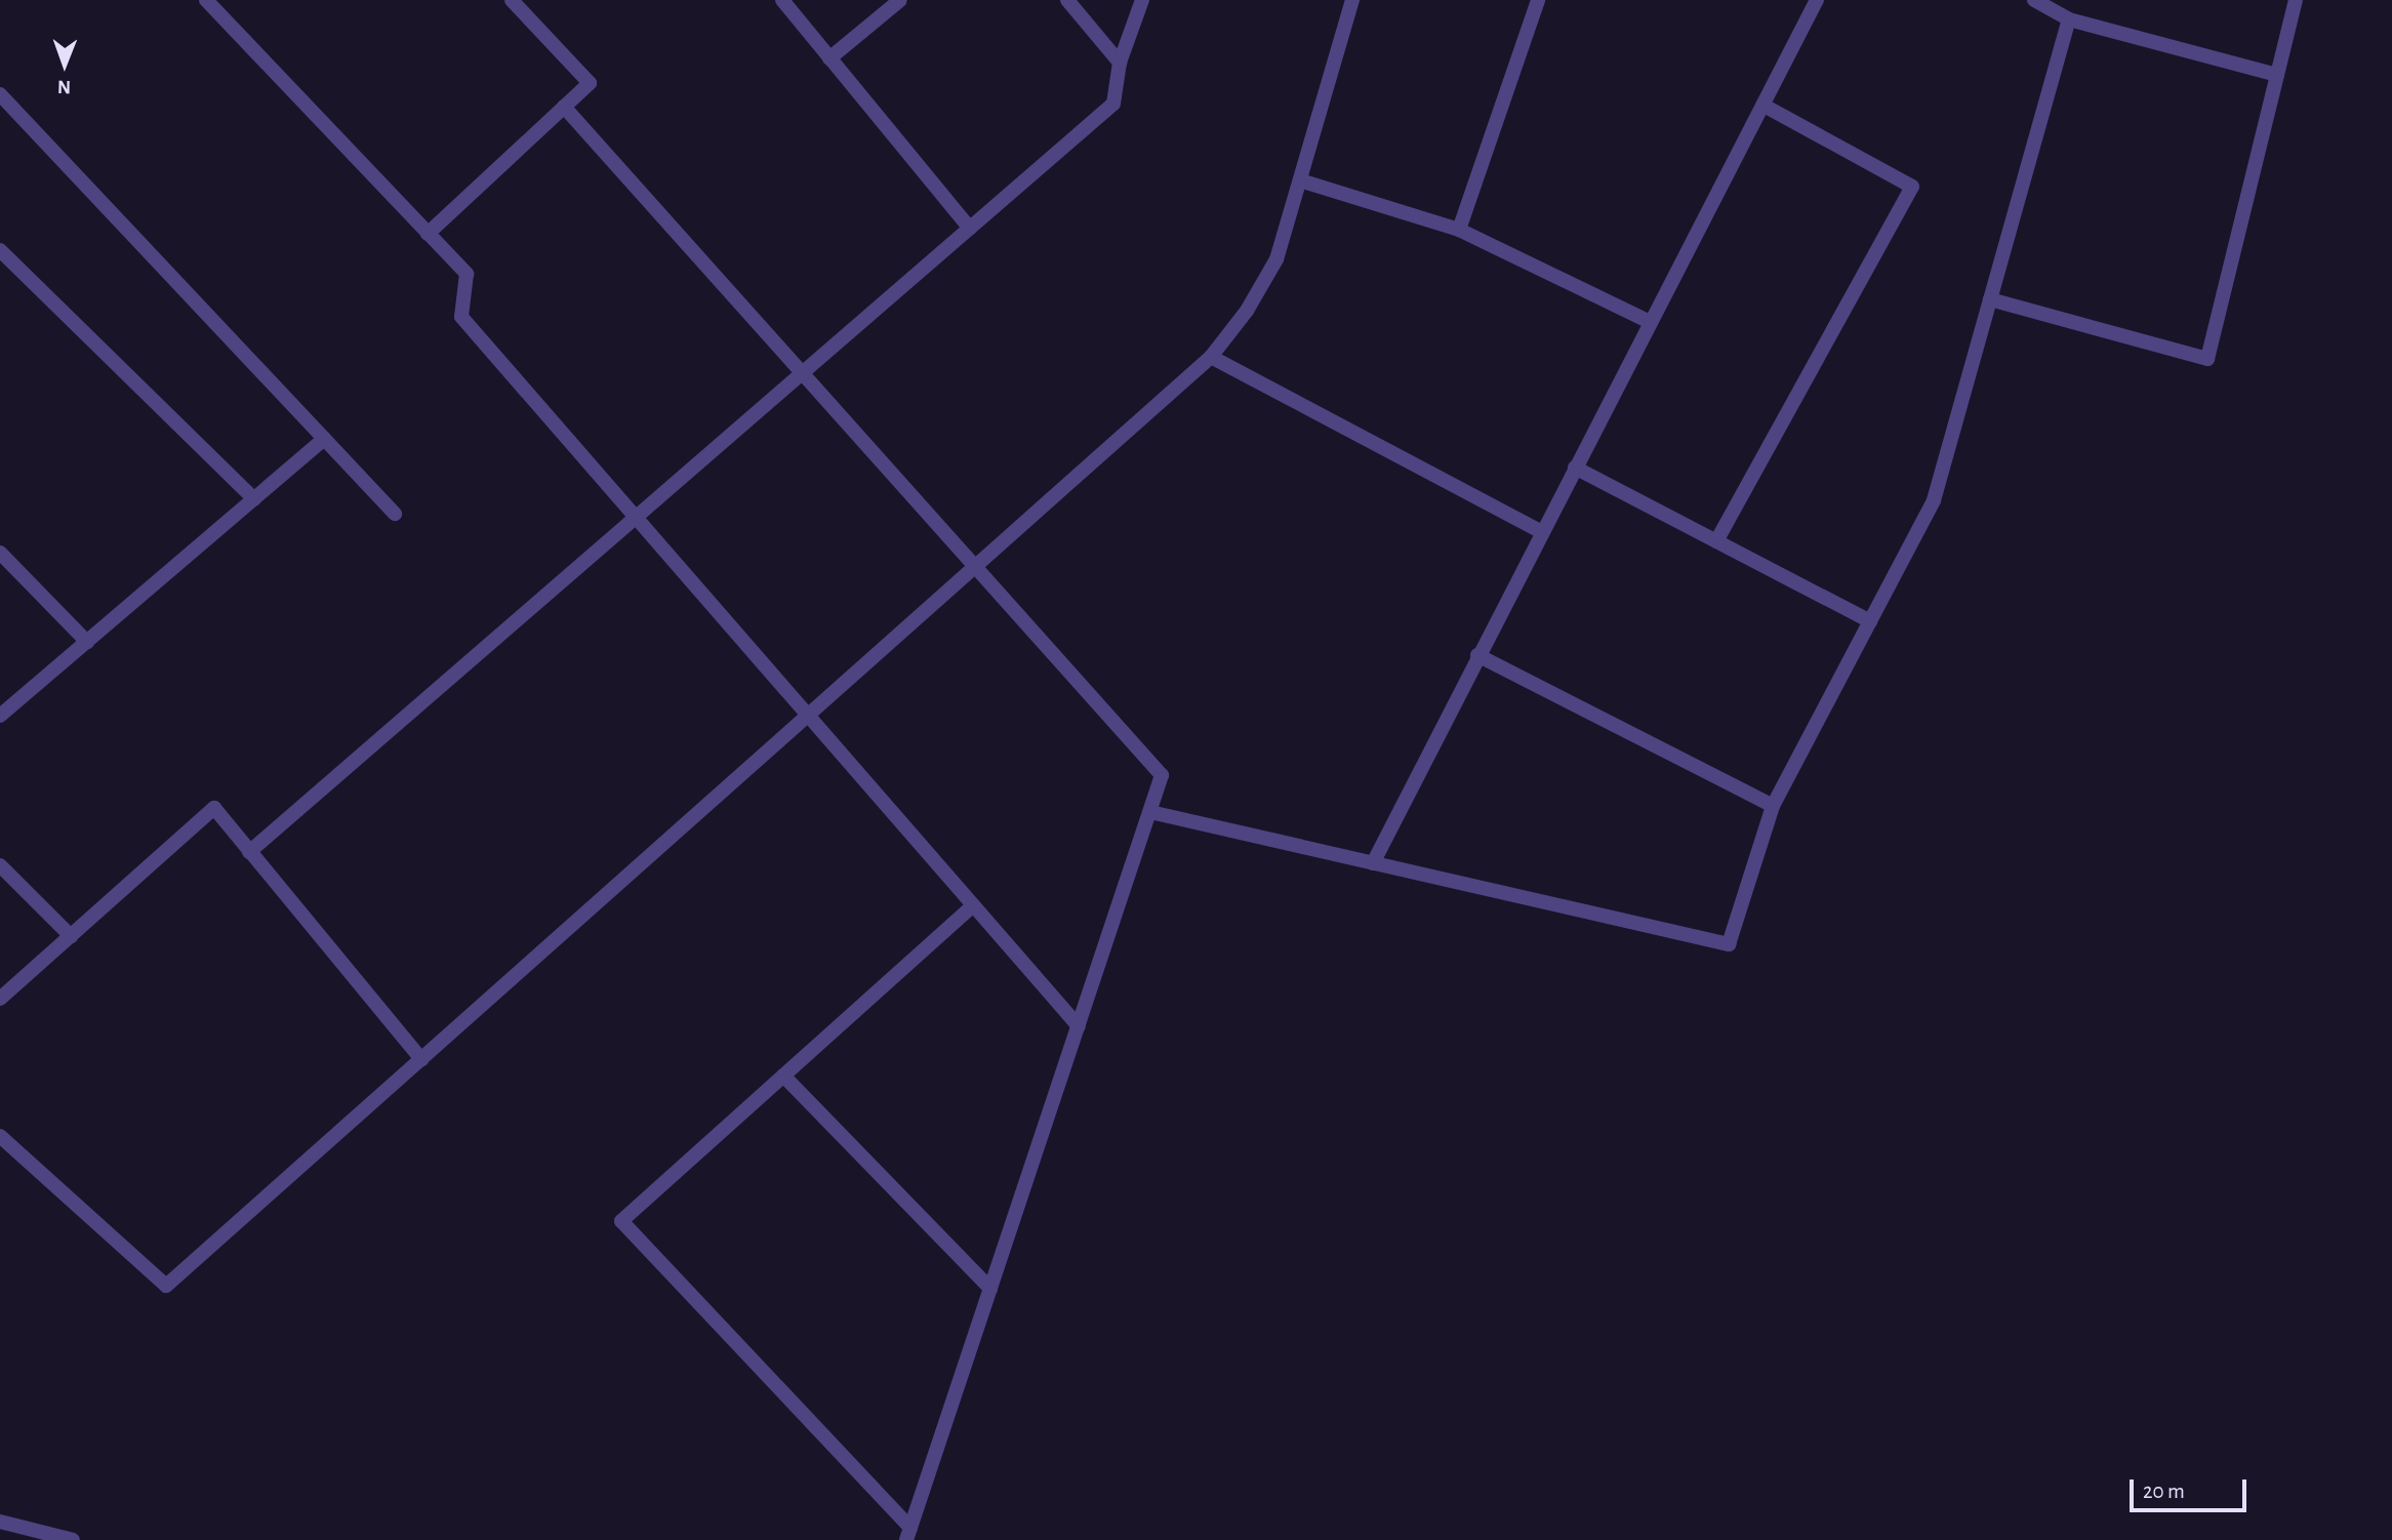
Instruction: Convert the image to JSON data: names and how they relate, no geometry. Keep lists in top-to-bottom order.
{
  "scale_bar": "20 m",
  "north": "bottom"
}
